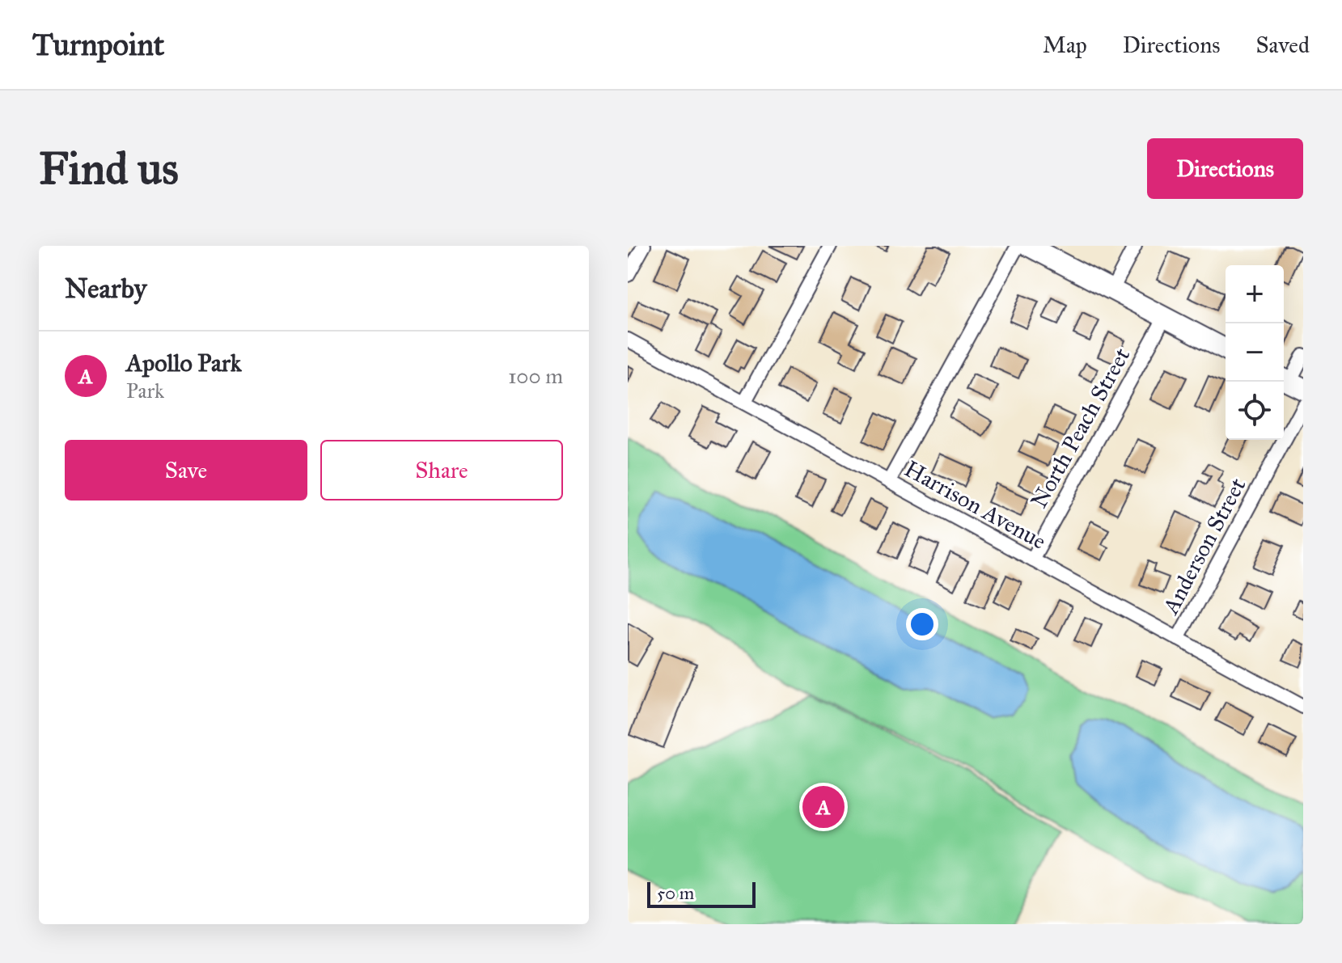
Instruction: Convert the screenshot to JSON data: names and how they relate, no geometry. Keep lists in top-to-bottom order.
{
  "streets": {
    "street": ["North Peach Street", "Harrison Avenue", "Anderson Street"]
  },
  "crossings": [
    ["North Peach Street", "Harrison Avenue"],
    ["Harrison Avenue", "Anderson Street"]
  ],
  "scale_bar": "50 m",
  "page": {
    "header": "Turnpoint",
    "nav": ["Map", "Directions", "Saved"],
    "buttons": [
      "Directions",
      ["Save", "Share"]
    ],
    "title": "Find us",
    "heading": "Nearby",
    "map_buttons": ["+", "−"],
    "list": [
      {
        "mark": "A",
        "name": "Apollo Park",
        "note": "Park",
        "value": "100 m"
      }
    ],
    "pins": "A",
    "scale": "50 m"
  }
}
